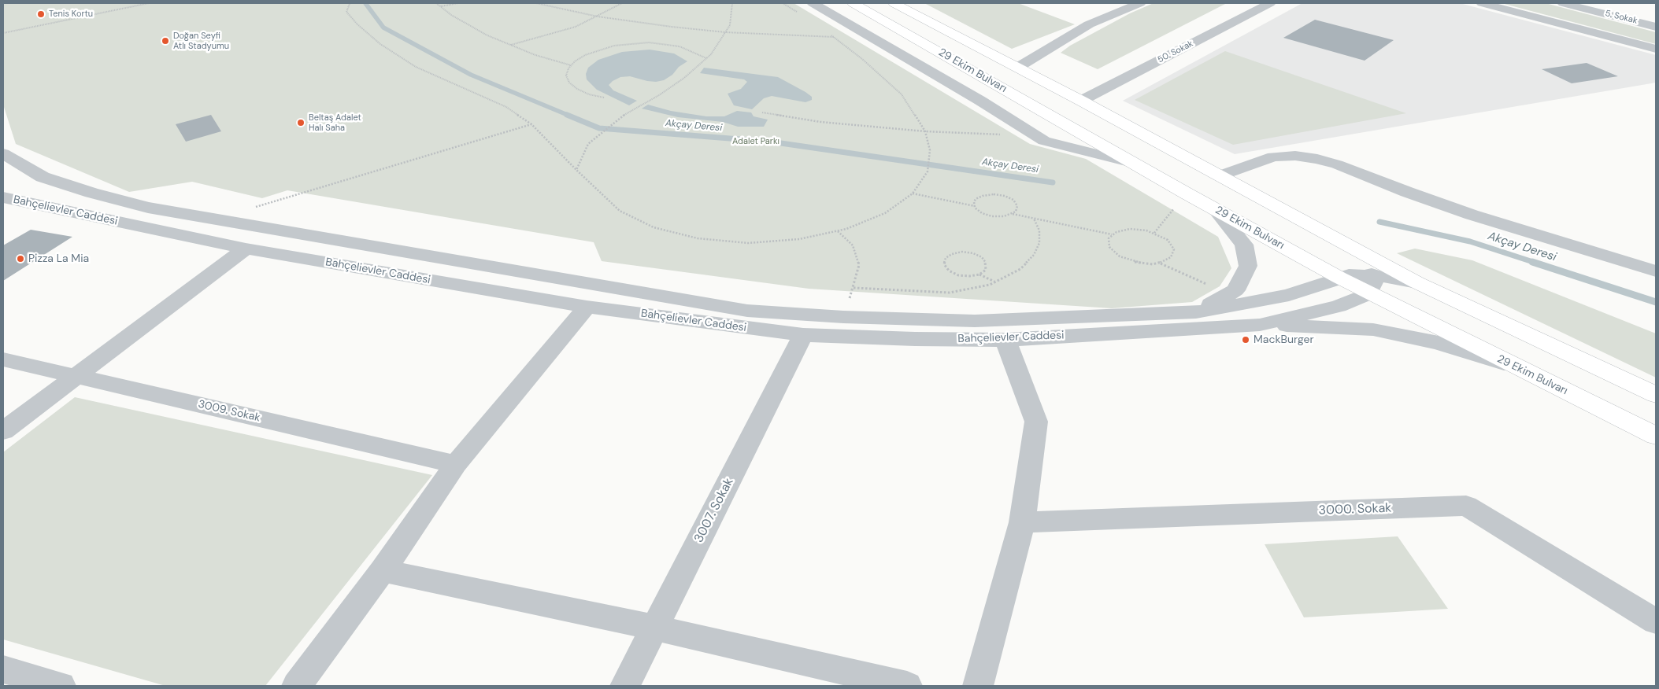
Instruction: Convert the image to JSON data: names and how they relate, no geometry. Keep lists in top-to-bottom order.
{
  "streets": {
    "main road": ["29 Ekim Bulvarı"],
    "street": [
      "5. Sokak",
      "50. Sokak",
      "Bahçelievler Caddesi",
      "3009. Sokak",
      "3000. Sokak",
      "3007. Sokak"
    ]
  },
  "crossings": [
    ["50. Sokak", "29 Ekim Bulvarı"],
    ["29 Ekim Bulvarı", "Bahçelievler Caddesi"],
    ["Bahçelievler Caddesi", "3007. Sokak"]
  ],
  "water": ["Akçay Deresi"],
  "parks": ["Adalet Parkı"],
  "places": [
    "Tenis Kortu",
    "Doğan Seyfi Atlı Stadyumu",
    "Beltaş Adalet Halı Saha",
    "Pizza La Mia",
    "MackBurger"
  ]
}
